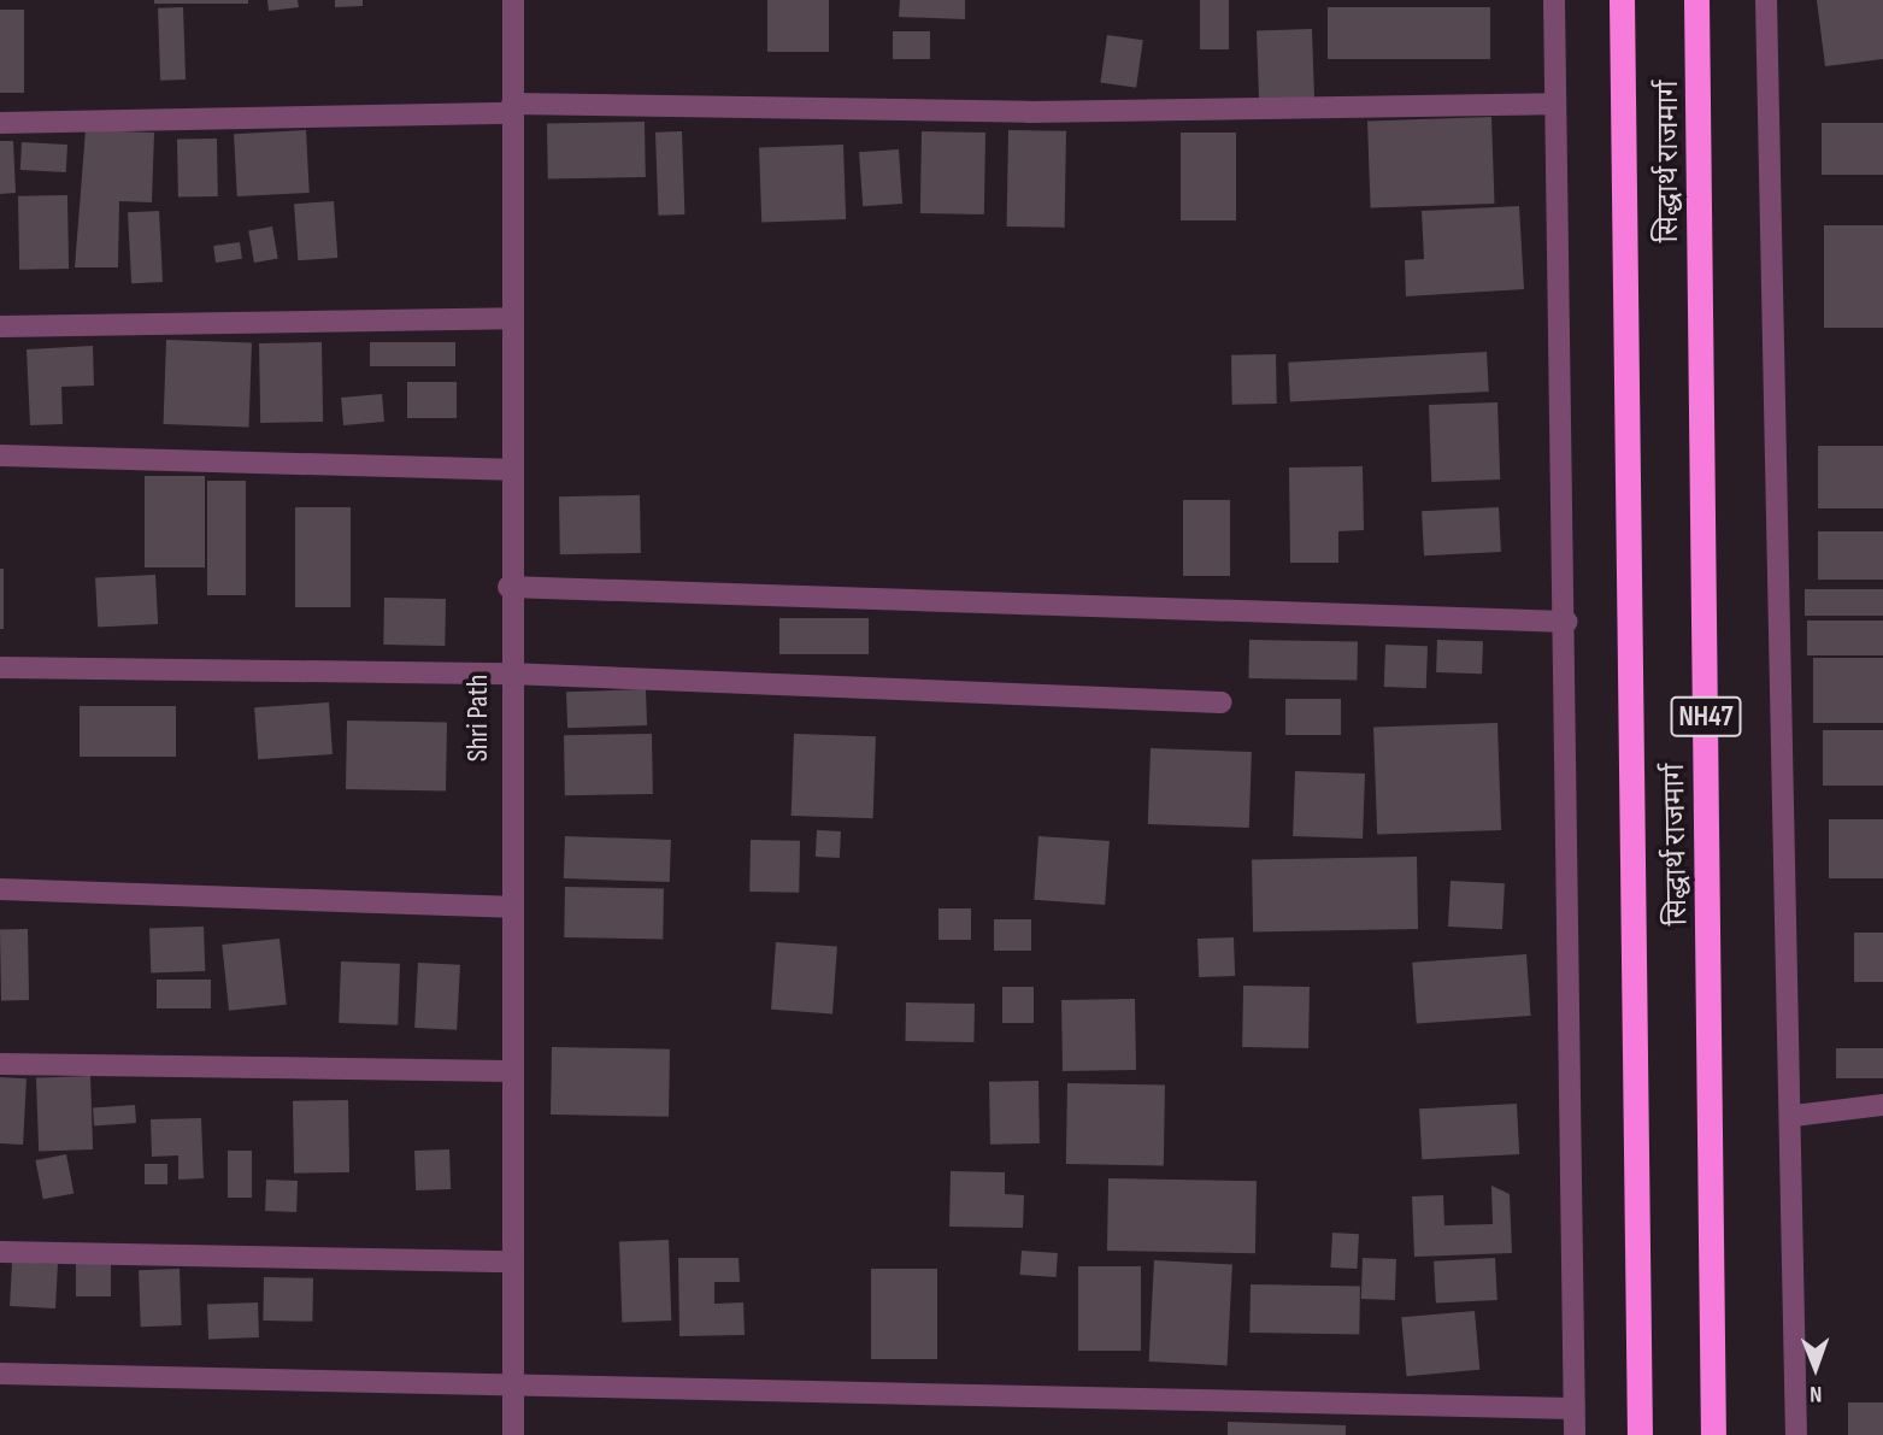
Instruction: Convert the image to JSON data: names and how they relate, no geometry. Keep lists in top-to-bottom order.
{
  "streets": {
    "highway": ["सिद्धार्थ राजमार्ग", "NH47"],
    "street": ["Shri Path"]
  },
  "north": "bottom"
}
